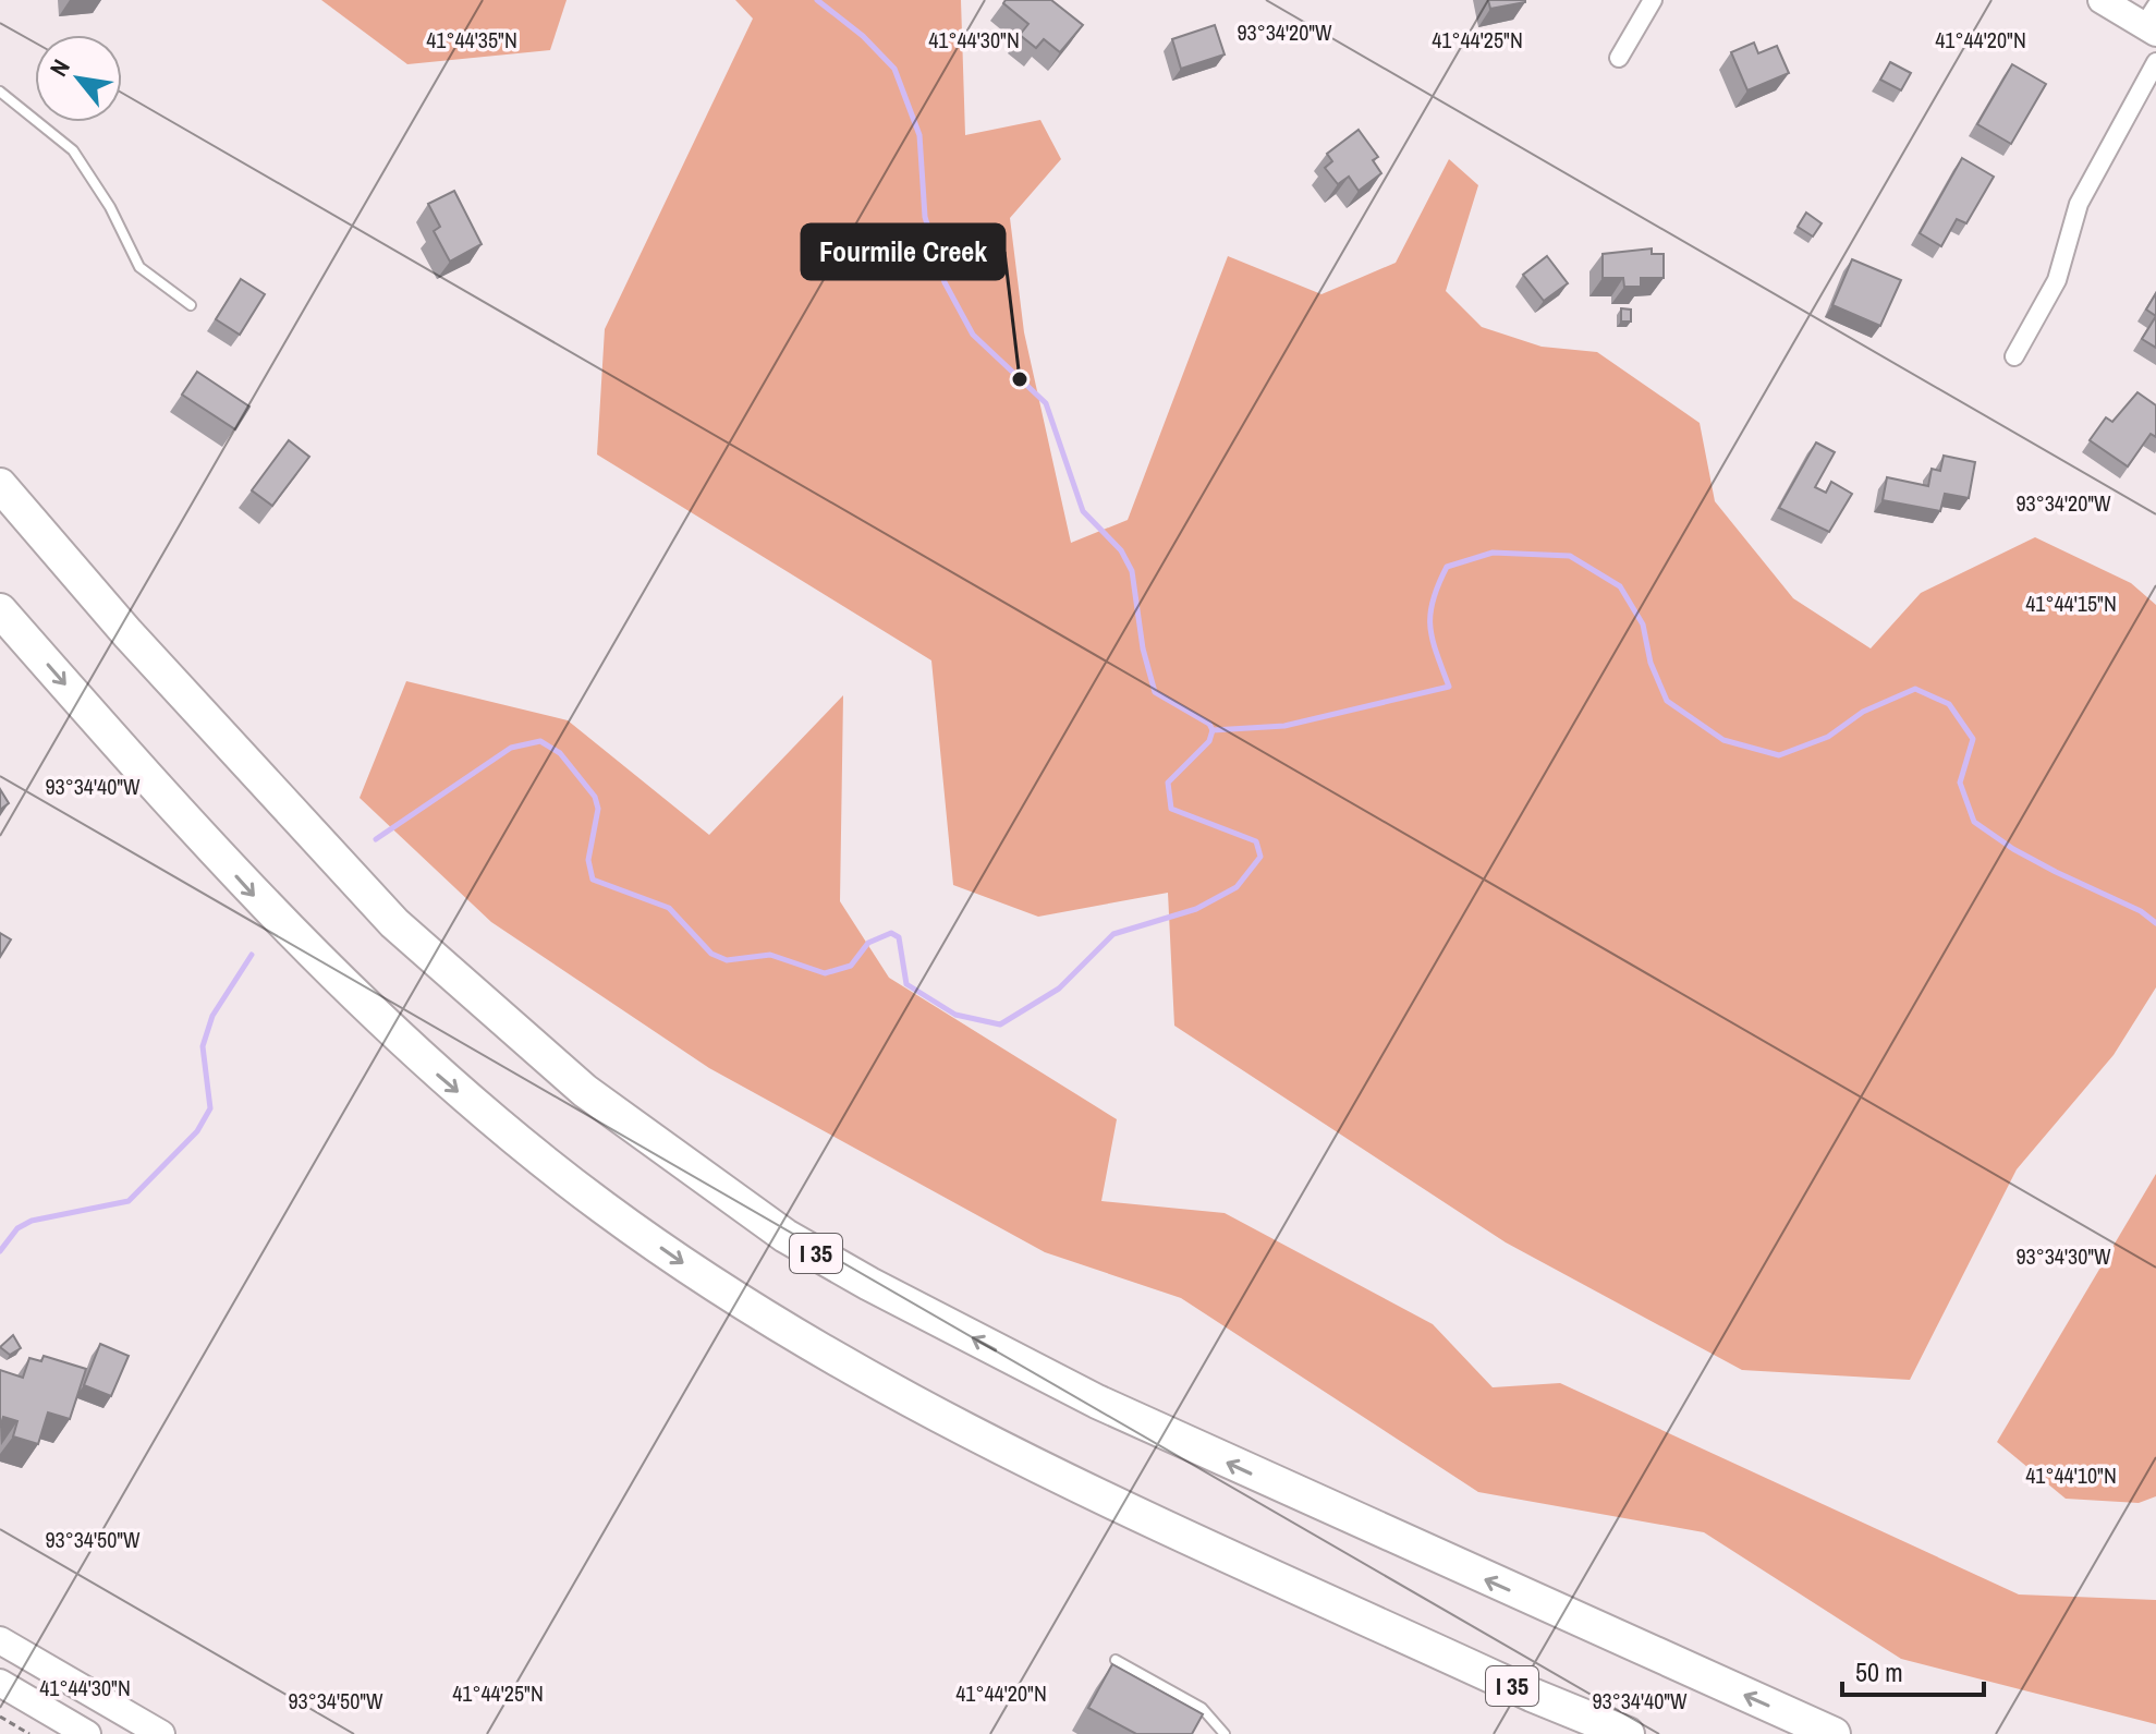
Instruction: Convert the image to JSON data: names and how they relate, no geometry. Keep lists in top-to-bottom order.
{
  "streets": {
    "highway": ["I 35"]
  },
  "places": ["Fourmile Creek"],
  "scale_bar": "50 m",
  "north": "top left",
  "coordinates": [
    "93°34'20\"W",
    "41°44'35\"N",
    "41°44'30\"N",
    "41°44'25\"N",
    "41°44'20\"N",
    "41°44'15\"N",
    "93°34'40\"W",
    "93°34'30\"W",
    "41°44'10\"N",
    "93°34'50\"W"
  ]
}
